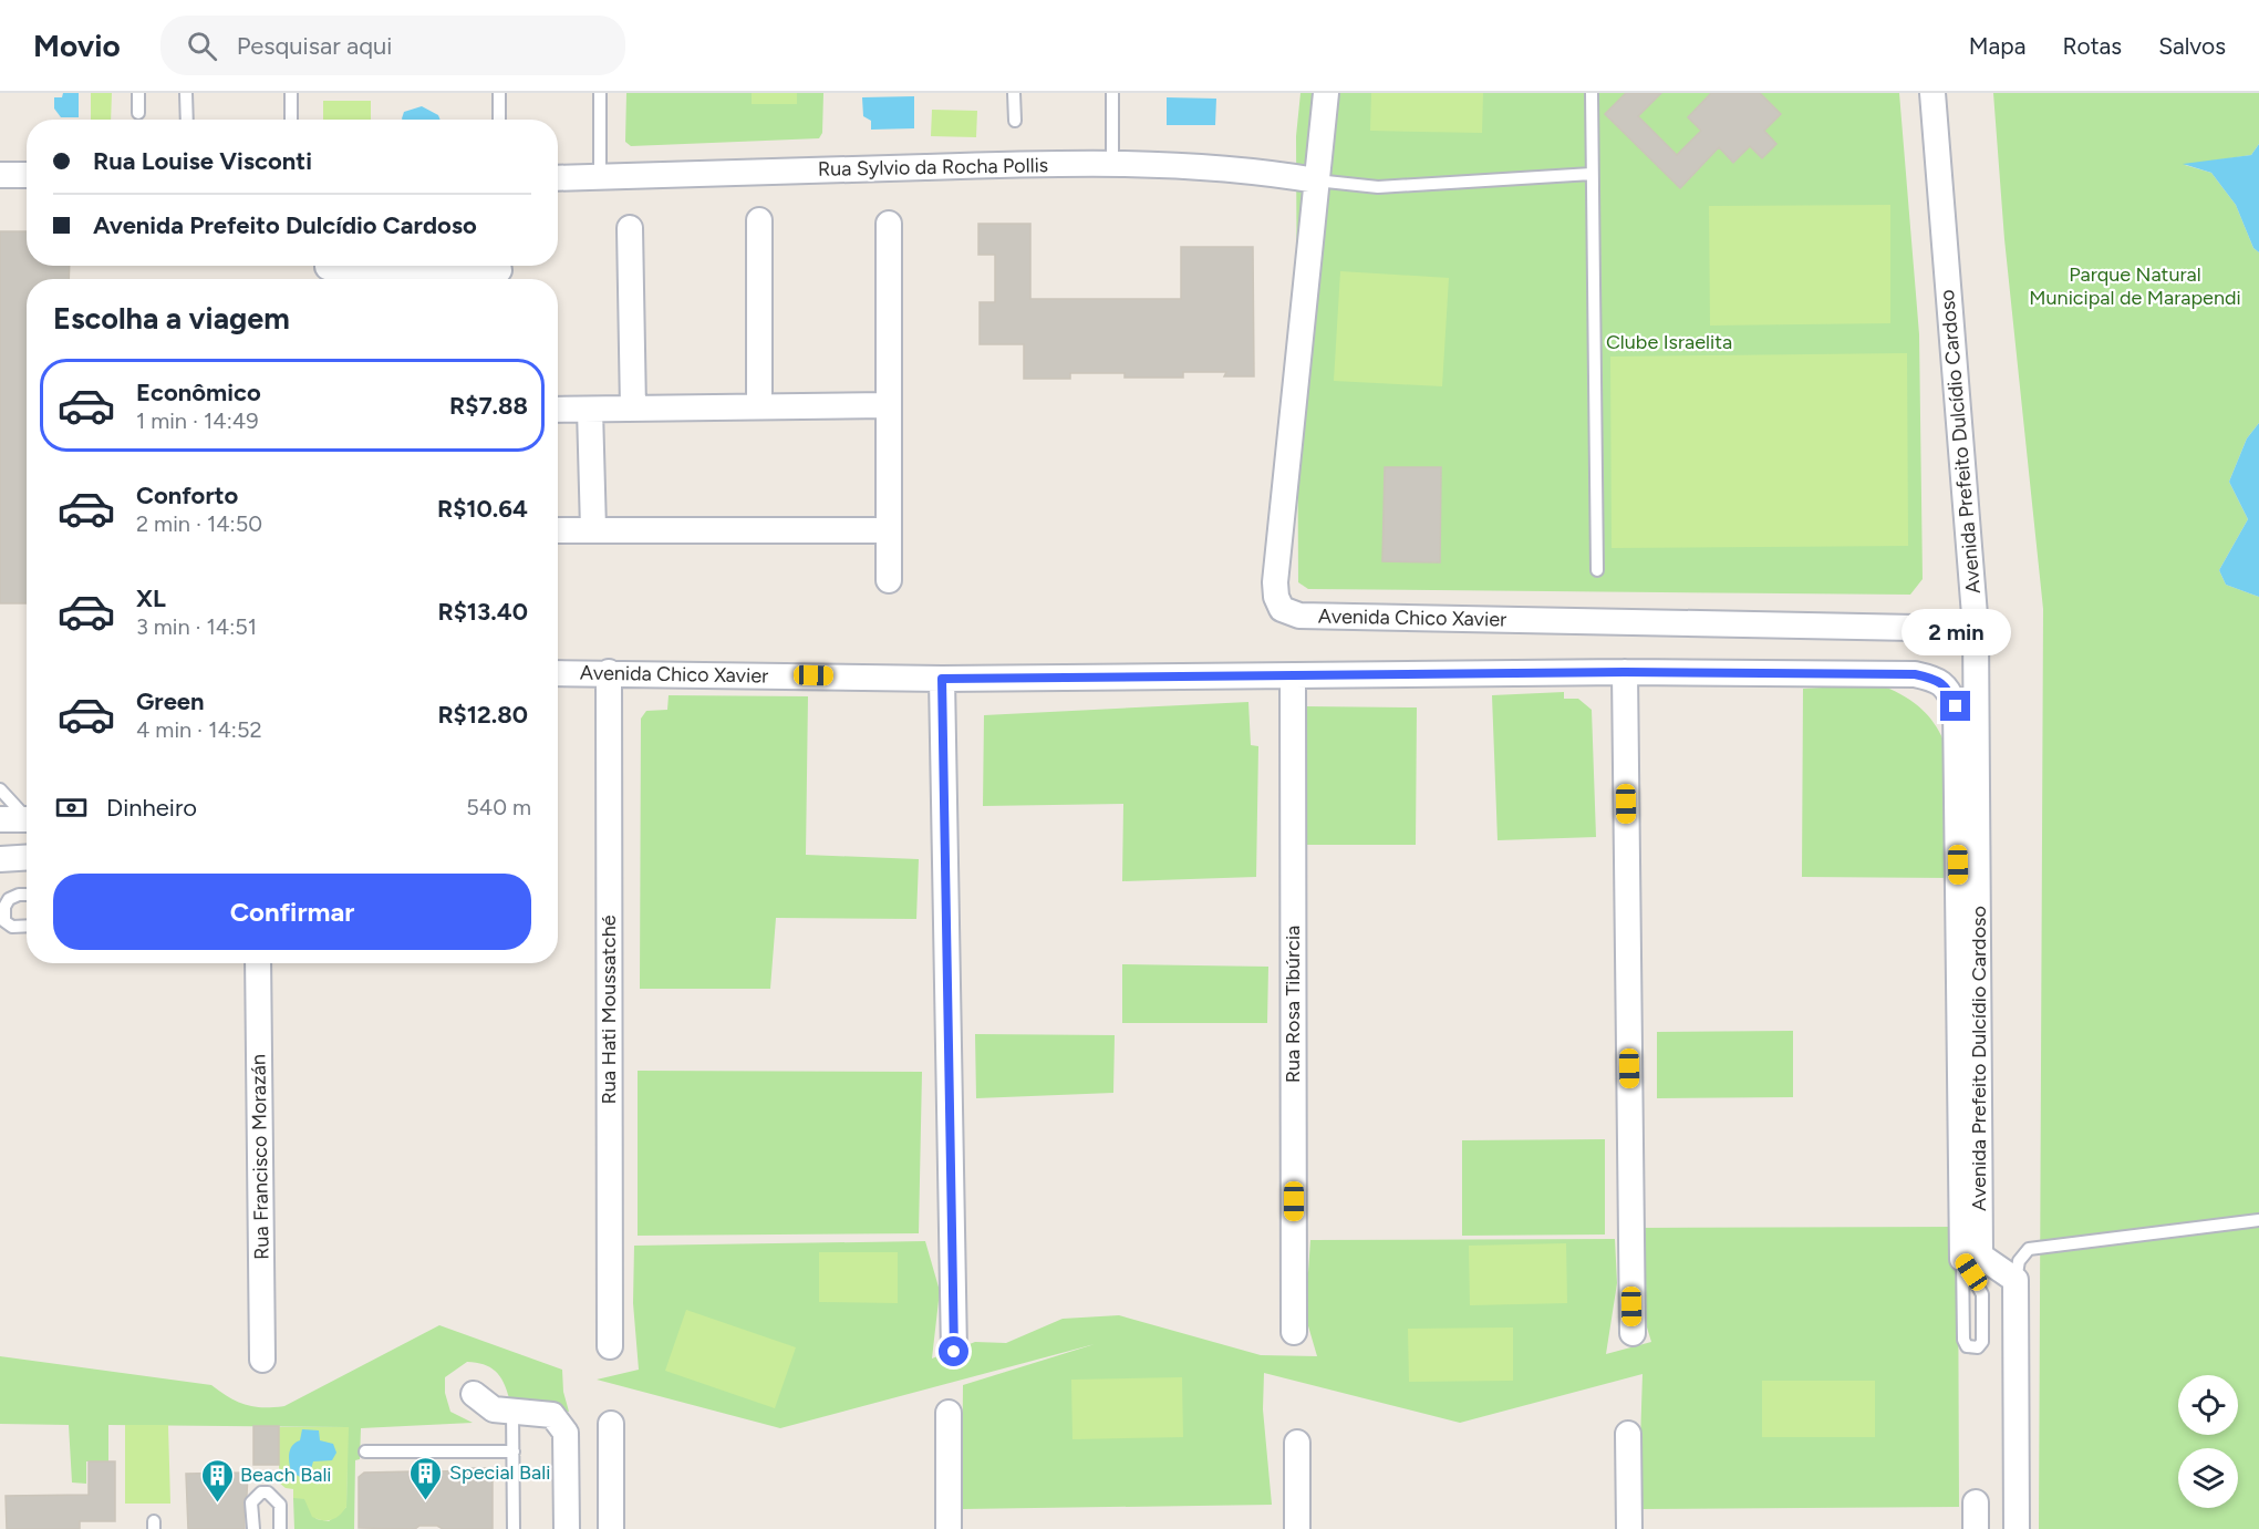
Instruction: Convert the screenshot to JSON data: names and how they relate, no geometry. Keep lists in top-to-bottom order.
{
  "streets": {
    "street": [
      "Rua Sylvio da Rocha Pollis",
      "Avenida Prefeito Dulcídio Cardoso",
      "Avenida Chico Xavier",
      "Rua Rosa Tibúrcia",
      "Rua Hati Moussatché",
      "Rua Francisco Morazán"
    ]
  },
  "crossings": [
    ["Rua Sylvio da Rocha Pollis", "Avenida Chico Xavier"],
    ["Avenida Prefeito Dulcídio Cardoso", "Avenida Chico Xavier"],
    ["Avenida Chico Xavier", "Rua Rosa Tibúrcia"],
    ["Avenida Chico Xavier", "Rua Hati Moussatché"]
  ],
  "parks": ["Parque Natural Municipal de Marapendi", "Clube Israelita"],
  "places": {
    "building": ["Special Bali", "Beach Bali"]
  },
  "page": {
    "header": "Movio",
    "search": "Pesquisar aqui",
    "nav": ["Mapa", "Rotas", "Salvos"],
    "banner": ["Rua Louise Visconti", "Avenida Prefeito Dulcídio Cardoso"],
    "heading": "Escolha a viagem",
    "list": [
      {
        "name": "Econômico",
        "note": "1 min · 14:49",
        "value": "R$7.88"
      },
      {
        "name": "Conforto",
        "note": "2 min · 14:50",
        "value": "R$10.64"
      },
      {
        "name": "XL",
        "note": "3 min · 14:51",
        "value": "R$13.40"
      },
      {
        "name": "Green",
        "note": "4 min · 14:52",
        "value": "R$12.80"
      }
    ],
    "bubble": "2 min",
    "pay": ["Dinheiro", "540 m"],
    "buttons": "Confirmar"
  }
}
